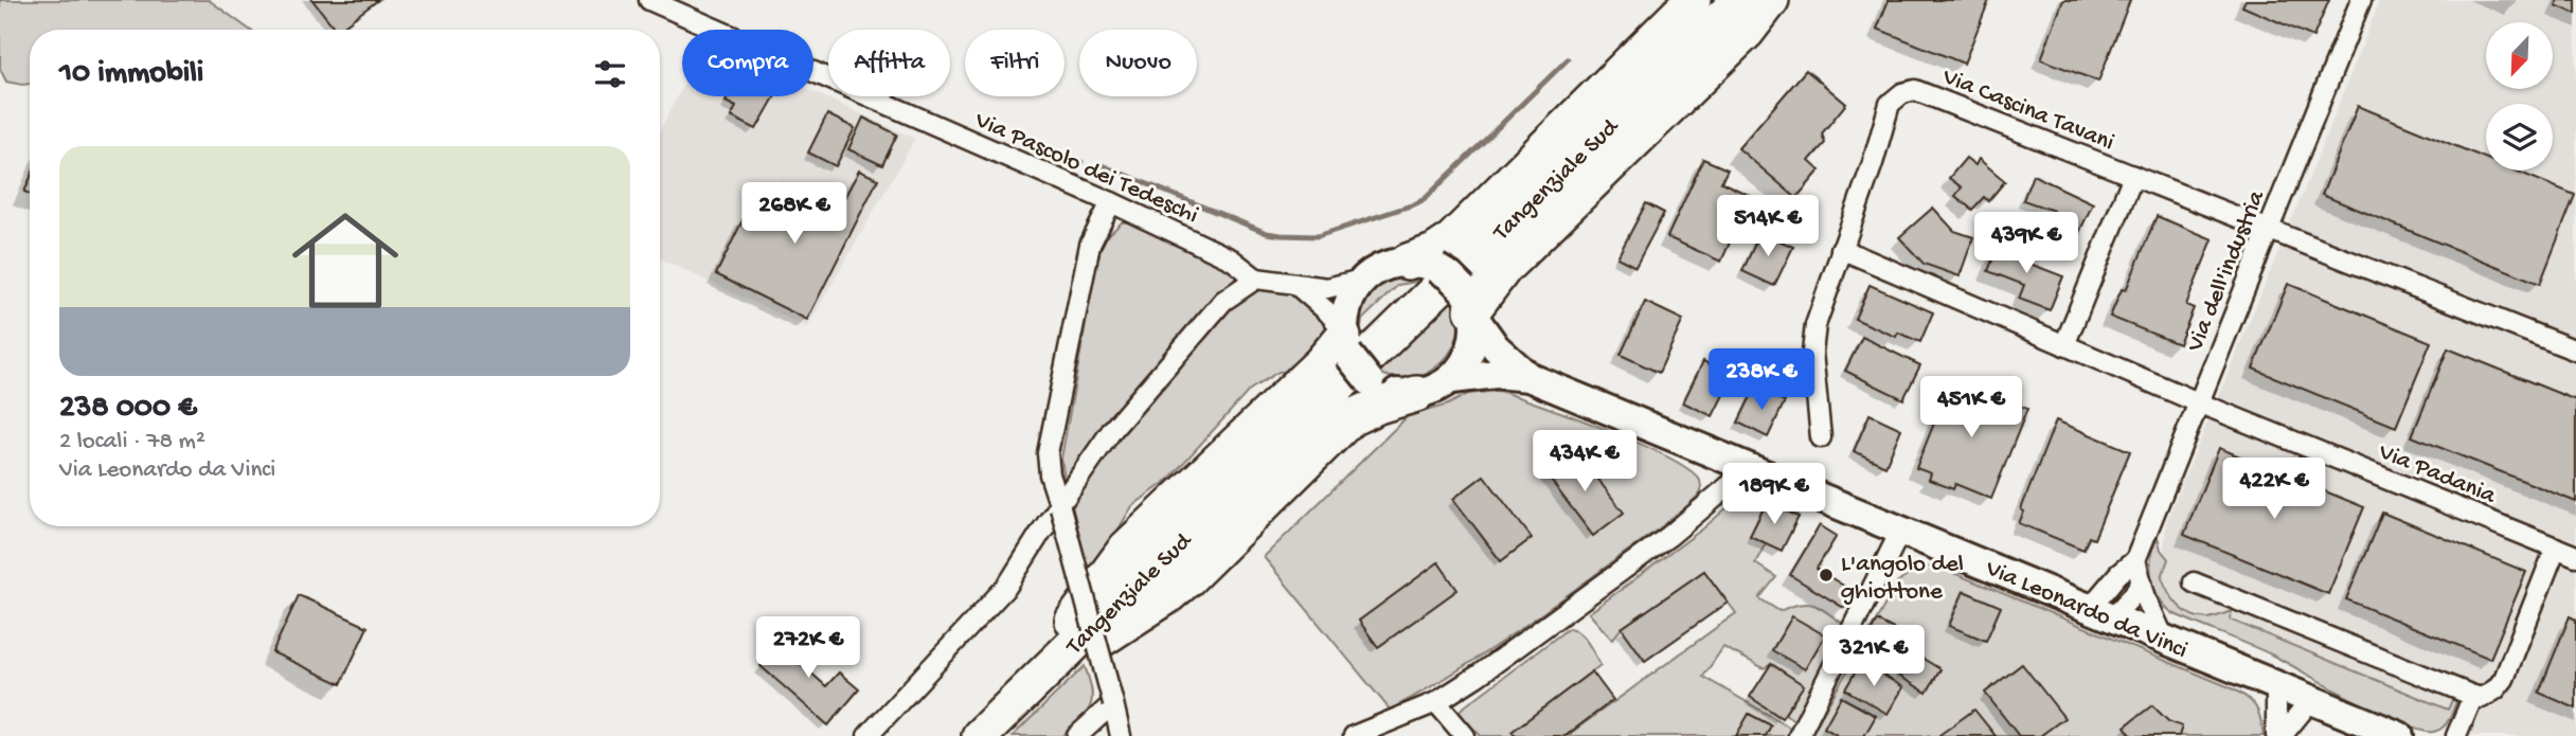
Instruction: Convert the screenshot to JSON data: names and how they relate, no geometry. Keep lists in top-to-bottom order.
{
  "streets": {
    "highway": ["Tangenziale Sud"],
    "street": [
      "Via Cascina Tavani",
      "Via Pascolo dei Tedeschi",
      "Via dell'industria",
      "Via Padania",
      "Via Leonardo da Vinci"
    ]
  },
  "crossings": [
    ["Via Cascina Tavani", "Via dell'industria"],
    ["Via Cascina Tavani", "Via Padania"],
    ["Tangenziale Sud", "Via Leonardo da Vinci"],
    ["Via dell'industria", "Via Padania"]
  ],
  "places": ["L'angolo del ghiottone"],
  "north": "bottom left",
  "page": {
    "chip": [
      "Compra",
      "Affitta",
      "Filtri",
      "Nuovo"
    ],
    "heading": "10 immobili",
    "list": [
      {
        "name": "238 000 €",
        "note": "2 locali · 78 m² · Via Leonardo da Vinci"
      }
    ],
    "price": [
      "268K €",
      "514K €",
      "439K €",
      "238K €",
      "451K €",
      "434K €",
      "422K €",
      "189K €",
      "272K €",
      "321K €"
    ]
  }
}
